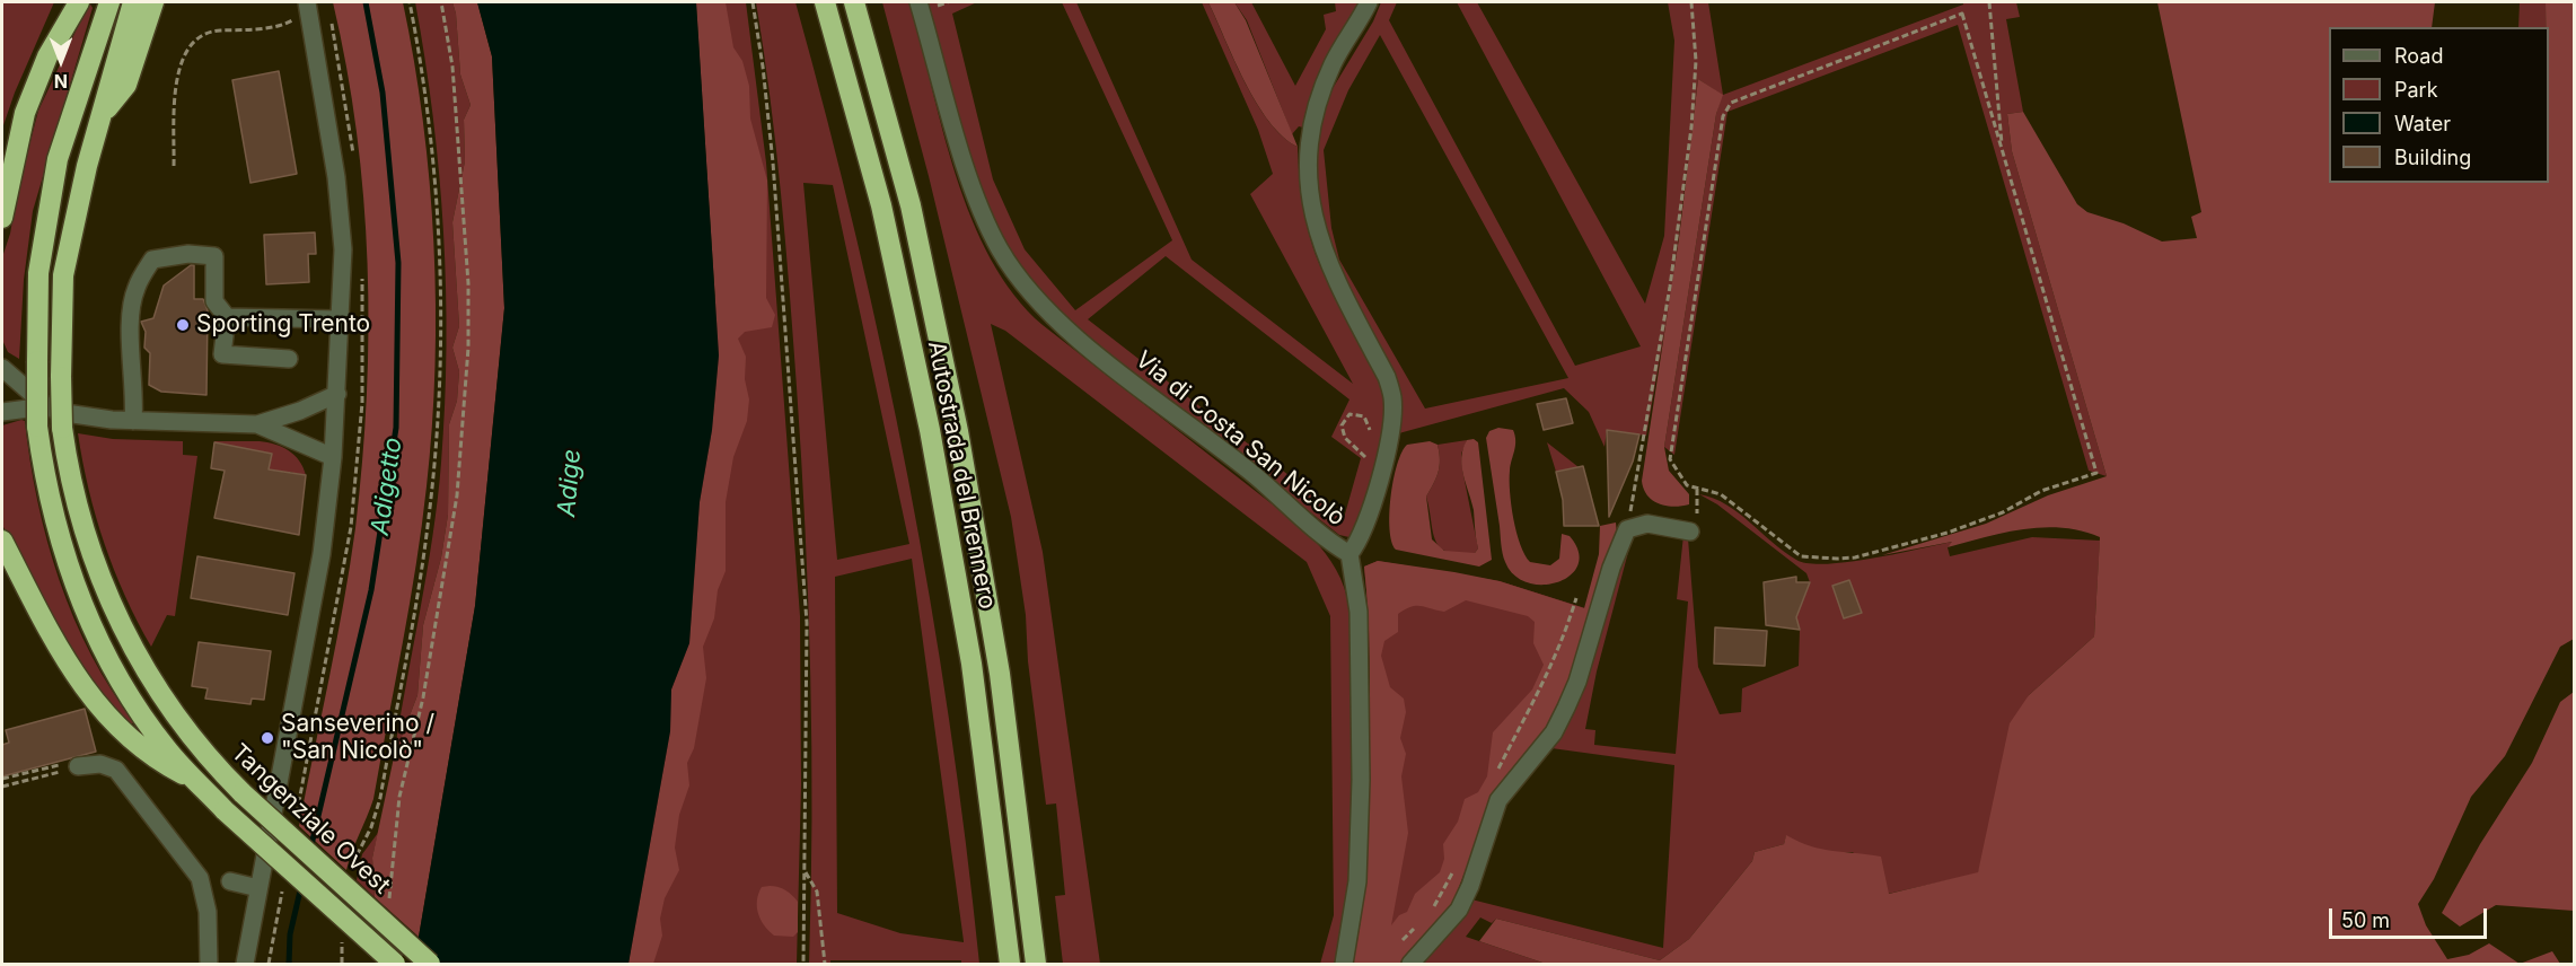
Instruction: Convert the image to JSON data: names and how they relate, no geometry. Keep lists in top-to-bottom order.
{
  "streets": {
    "highway": ["Autostrada del Brennero", "Tangenziale Ovest"],
    "street": ["Via di Costa San Nicolò"]
  },
  "water": ["Adige", "Adigetto"],
  "places": ["Sporting Trento", "Sanseverino / \"San Nicolò\""],
  "legend": [
    "Road",
    "Park",
    "Water",
    "Building"
  ],
  "scale_bar": "50 m",
  "north": "bottom"
}
